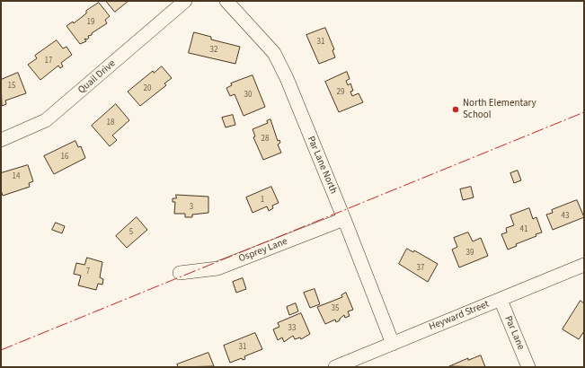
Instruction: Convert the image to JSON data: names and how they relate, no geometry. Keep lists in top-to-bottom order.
{
  "streets": {
    "street": [
      "Quail Drive",
      "Par Lane North",
      "Osprey Lane",
      "Heyward Street",
      "Par Lane"
    ]
  },
  "crossings": [
    ["Par Lane North", "Osprey Lane"],
    ["Par Lane North", "Heyward Street"],
    ["Heyward Street", "Par Lane"]
  ],
  "places": ["North Elementary School"],
  "house_numbers": [
    "19",
    "31",
    "32",
    "17",
    "15",
    "20",
    "29",
    "30",
    "18",
    "28",
    "16",
    "14",
    "1",
    "3",
    "43",
    "41",
    "5",
    "39",
    "37",
    "7",
    "35",
    "33",
    "31"
  ]
}
